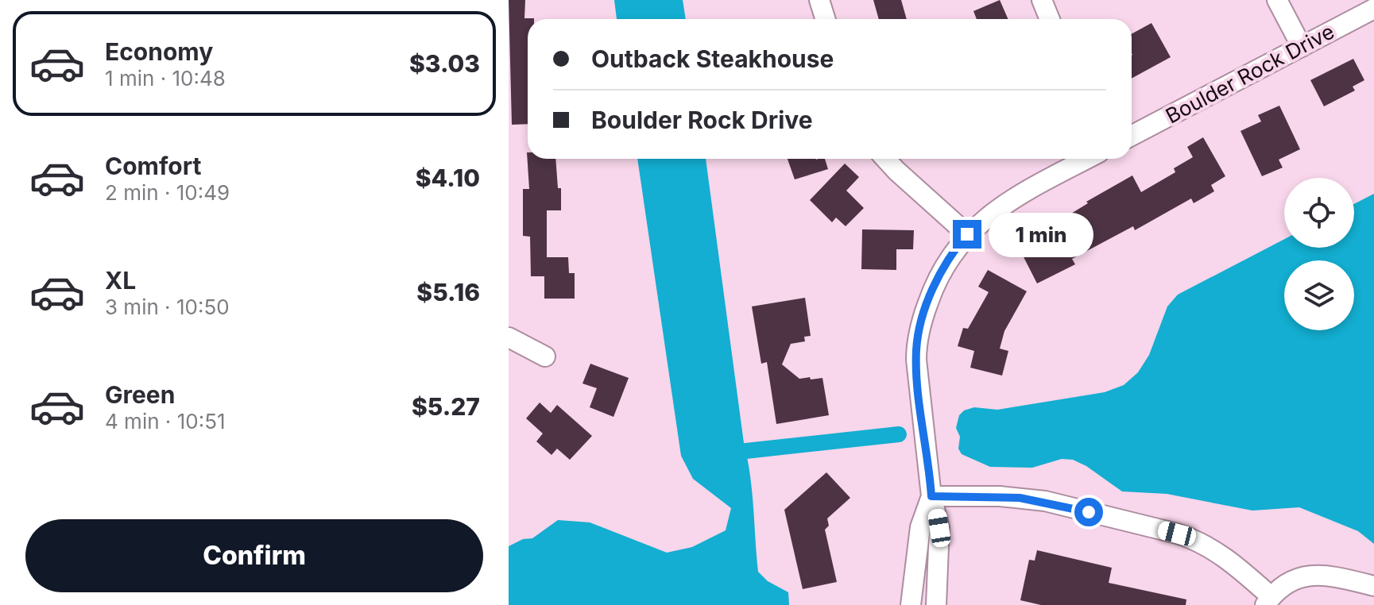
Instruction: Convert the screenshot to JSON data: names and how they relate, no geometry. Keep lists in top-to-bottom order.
{
  "streets": {
    "street": ["Boulder Rock Drive"]
  },
  "page": {
    "list": [
      {
        "name": "Economy",
        "note": "1 min · 10:48",
        "value": "$3.03"
      },
      {
        "name": "Comfort",
        "note": "2 min · 10:49",
        "value": "$4.10"
      },
      {
        "name": "XL",
        "note": "3 min · 10:50",
        "value": "$5.16"
      },
      {
        "name": "Green",
        "note": "4 min · 10:51",
        "value": "$5.27"
      }
    ],
    "banner": ["Outback Steakhouse", "Boulder Rock Drive"],
    "bubble": "1 min",
    "buttons": "Confirm"
  }
}
